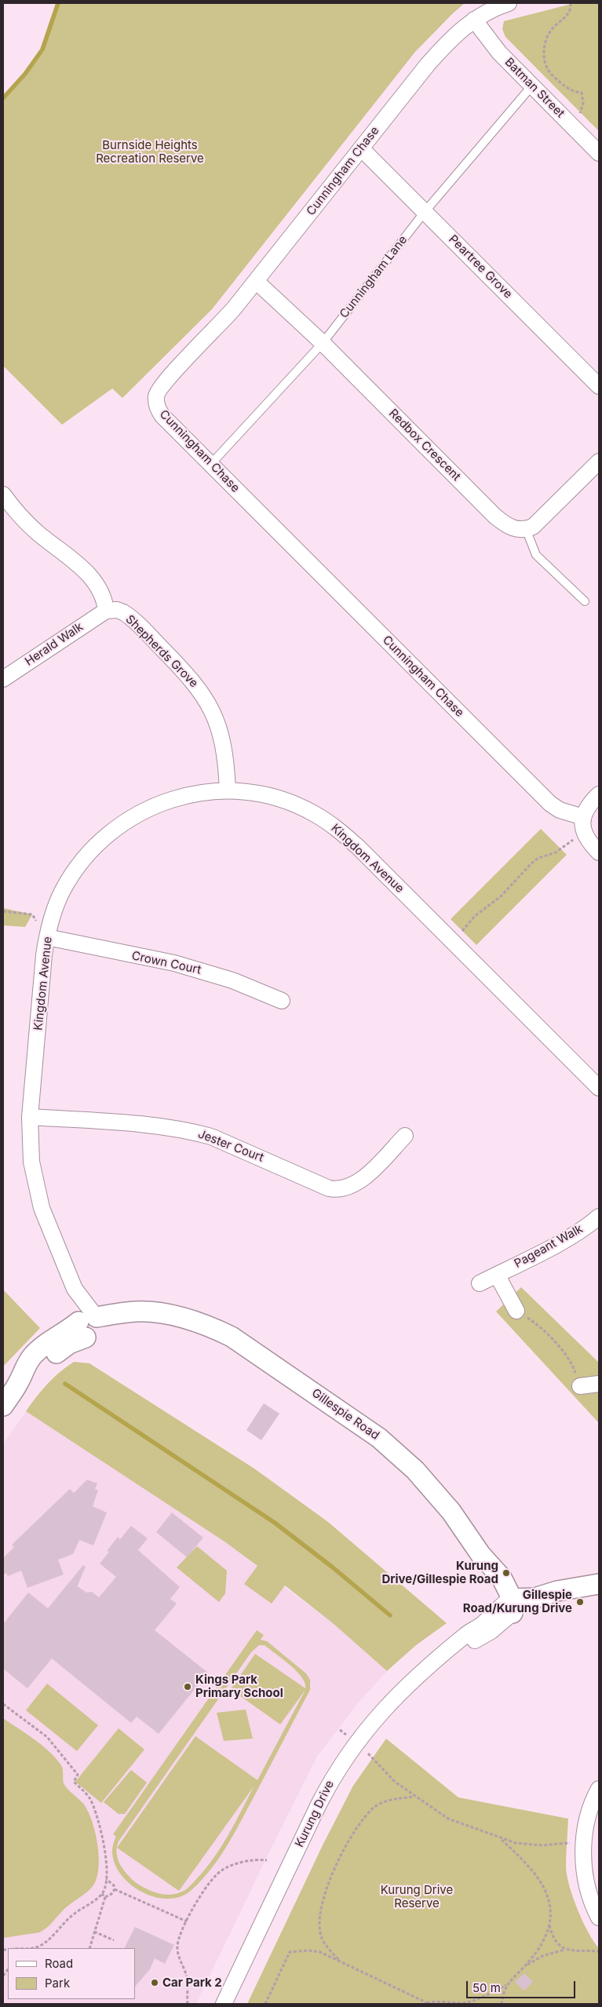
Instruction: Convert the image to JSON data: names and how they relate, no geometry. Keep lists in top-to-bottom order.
{
  "streets": {
    "street": [
      "Batman Street",
      "Cunningham Chase",
      "Peartree Grove",
      "Redbox Crescent",
      "Herald Walk",
      "Shepherds Grove",
      "Kingdom Avenue",
      "Crown Court",
      "Jester Court",
      "Pageant Walk",
      "Gillespie Road",
      "Kurung Drive"
    ],
    "lane": ["Cunningham Lane"]
  },
  "crossings": [
    ["Batman Street", "Cunningham Chase"],
    ["Batman Street", "Cunningham Lane"],
    ["Cunningham Chase", "Peartree Grove"],
    ["Cunningham Chase", "Cunningham Lane"],
    ["Cunningham Chase", "Redbox Crescent"],
    ["Peartree Grove", "Cunningham Lane"],
    ["Cunningham Lane", "Redbox Crescent"],
    ["Herald Walk", "Shepherds Grove"],
    ["Shepherds Grove", "Kingdom Avenue"],
    ["Kingdom Avenue", "Crown Court"],
    ["Kingdom Avenue", "Jester Court"],
    ["Kingdom Avenue", "Gillespie Road"],
    ["Gillespie Road", "Kurung Drive"]
  ],
  "parks": ["Burnside Heights Recreation Reserve", "Kurung Drive Reserve"],
  "places": [
    "Kurung Drive/Gillespie Road",
    "Gillespie Road/Kurung Drive",
    "Kings Park Primary School",
    "Car Park 2"
  ],
  "legend": ["Road", "Park"],
  "scale_bar": "50 m"
}
